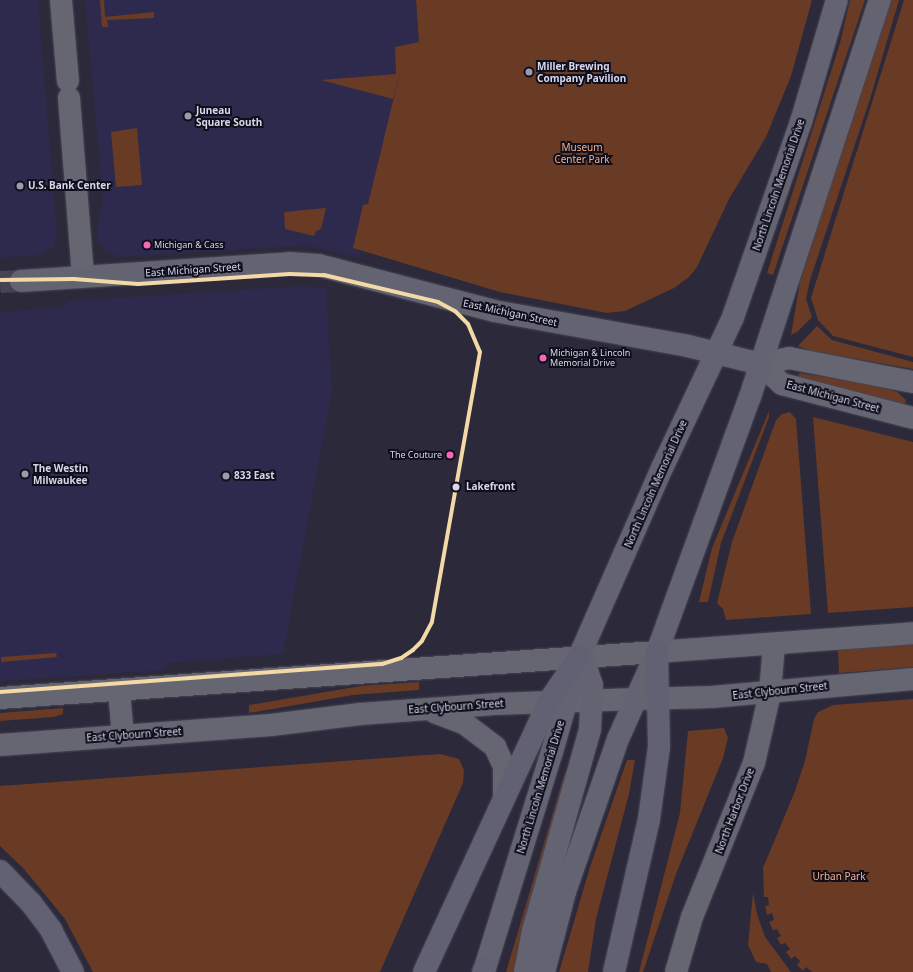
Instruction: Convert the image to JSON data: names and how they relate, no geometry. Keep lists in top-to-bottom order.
{
  "streets": {
    "main road": ["North Lincoln Memorial Drive", "East Michigan Street"],
    "street": ["East Clybourn Street", "North Harbor Drive"]
  },
  "crossings": [
    ["North Lincoln Memorial Drive", "East Michigan Street"],
    ["North Lincoln Memorial Drive", "East Clybourn Street"],
    ["East Clybourn Street", "North Harbor Drive"]
  ],
  "parks": ["Museum Center Park", "Urban Park"],
  "places": [
    "Miller Brewing Company Pavilion",
    "Juneau Square South",
    "U.S. Bank Center",
    "Michigan & Cass",
    "Michigan & Lincoln Memorial Drive",
    "The Couture",
    "The Westin Milwaukee",
    "833 East",
    "Lakefront"
  ]
}
